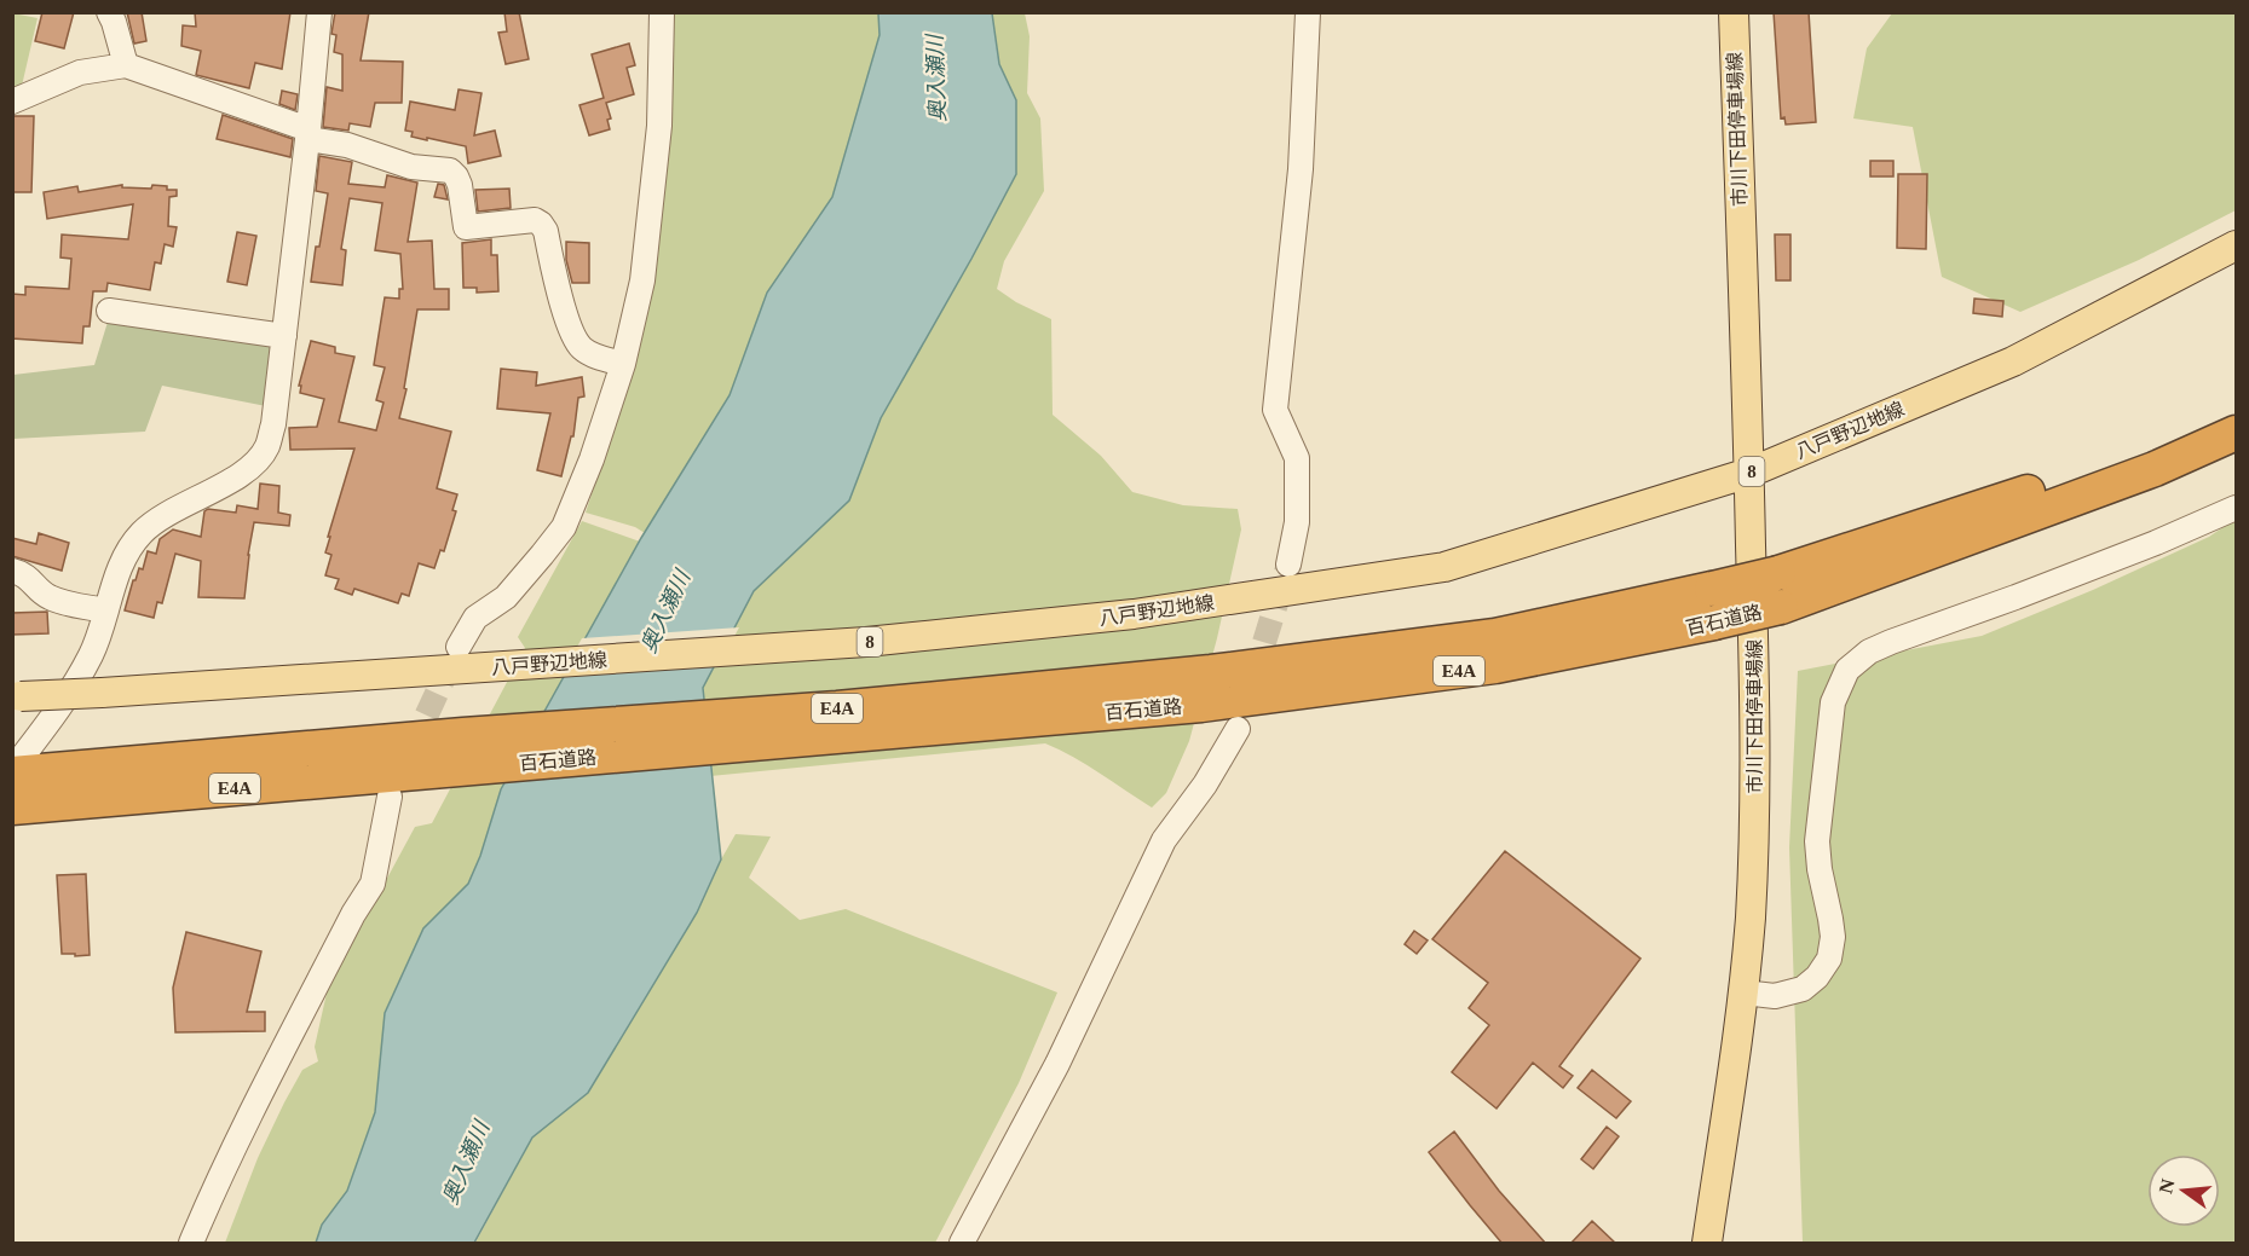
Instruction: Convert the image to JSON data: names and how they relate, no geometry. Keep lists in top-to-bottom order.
{
  "streets": {
    "highway": ["百石道路", "E4A"],
    "main road": ["市川下田停車場線", "八戸野辺地線", "8"]
  },
  "crossings": [
    ["市川下田停車場線", "八戸野辺地線"]
  ],
  "water": ["奥入瀬川"],
  "north": "left"
}
